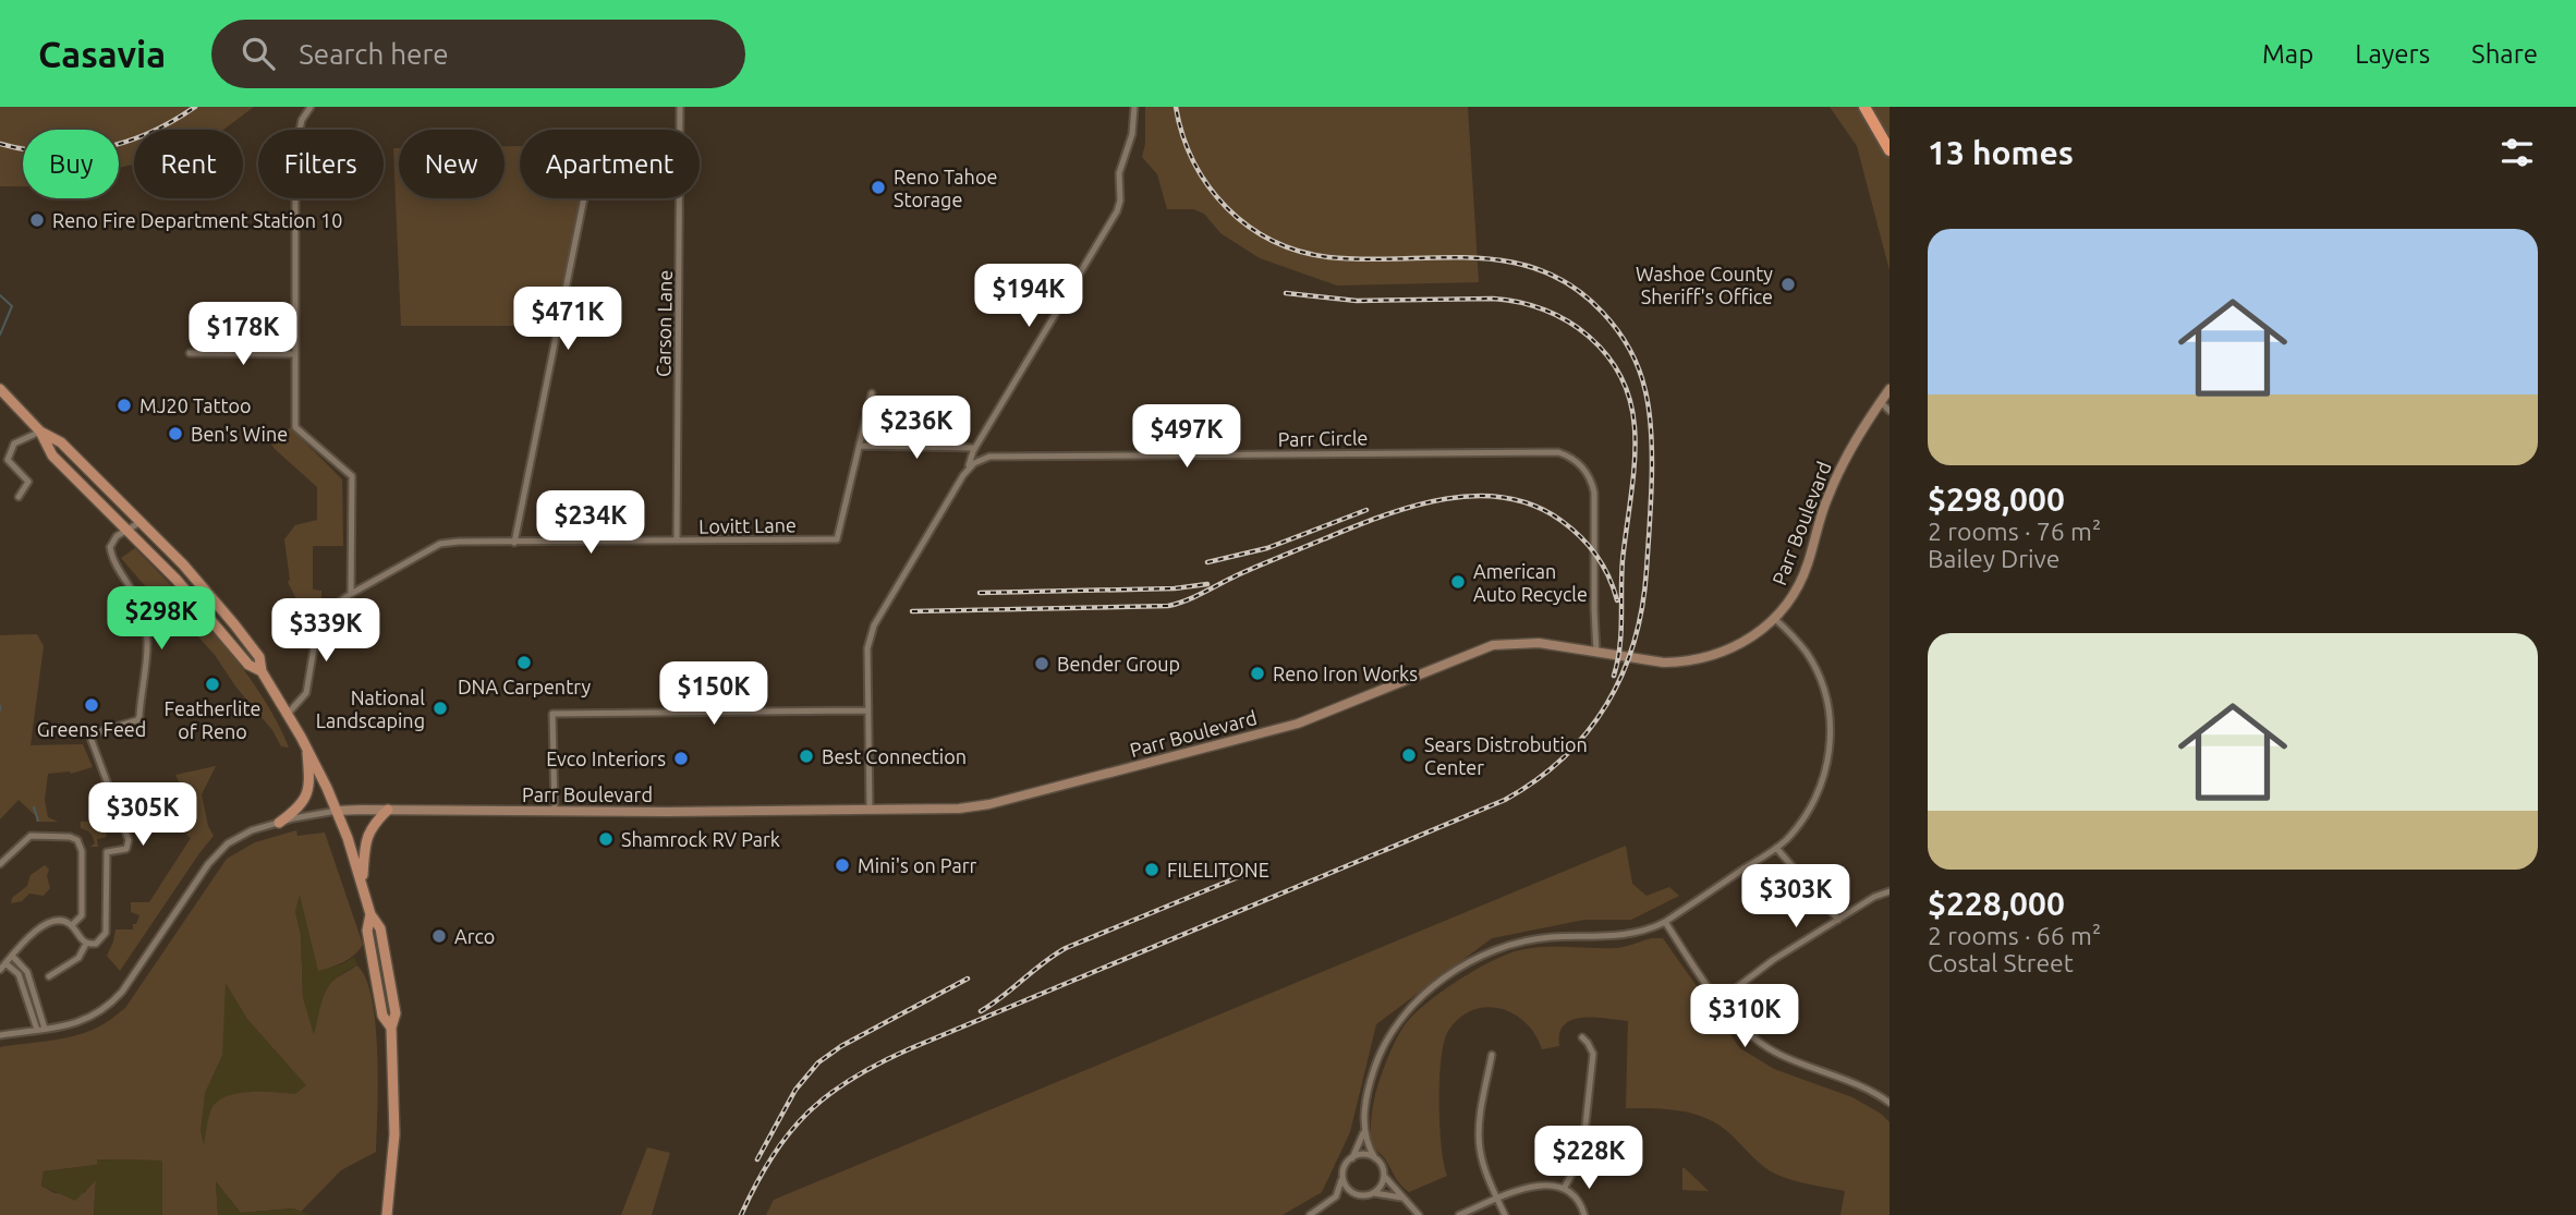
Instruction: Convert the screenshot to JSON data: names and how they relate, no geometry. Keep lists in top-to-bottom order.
{
  "streets": {
    "main road": ["Parr Boulevard"],
    "street": ["Carson Lane", "Parr Circle", "Lovitt Lane"]
  },
  "crossings": [
    ["Carson Lane", "Lovitt Lane"],
    ["Parr Circle", "Parr Boulevard"]
  ],
  "places": [
    "Reno Tahoe Storage",
    "Reno Fire Department Station 10",
    "Washoe County Sheriff's Office",
    "MJ20 Tattoo",
    "Ben's Wine",
    "American Auto Recycle",
    "DNA Carpentry",
    "Bender Group",
    "Reno Iron Works",
    "Featherlite of Reno",
    "Greens Feed",
    "National Landscaping",
    "Sears Distrobution Center",
    "Best Connection",
    "Evco Interiors",
    "Shamrock RV Park",
    "Mini's on Parr",
    "FILELITONE",
    "Arco"
  ],
  "page": {
    "header": "Casavia",
    "search": "Search here",
    "nav": ["Map", "Layers", "Share"],
    "heading": "13 homes",
    "chip": [
      "Buy",
      "Rent",
      "Filters",
      "New",
      "Apartment"
    ],
    "list": [
      {
        "name": "$298,000",
        "note": "2 rooms · 76 m² · Bailey Drive"
      },
      {
        "name": "$228,000",
        "note": "2 rooms · 66 m² · Costal Street"
      }
    ],
    "price": [
      "$194K",
      "$471K",
      "$178K",
      "$236K",
      "$497K",
      "$234K",
      "$298K",
      "$339K",
      "$150K",
      "$305K",
      "$303K",
      "$310K",
      "$228K"
    ]
  }
}
